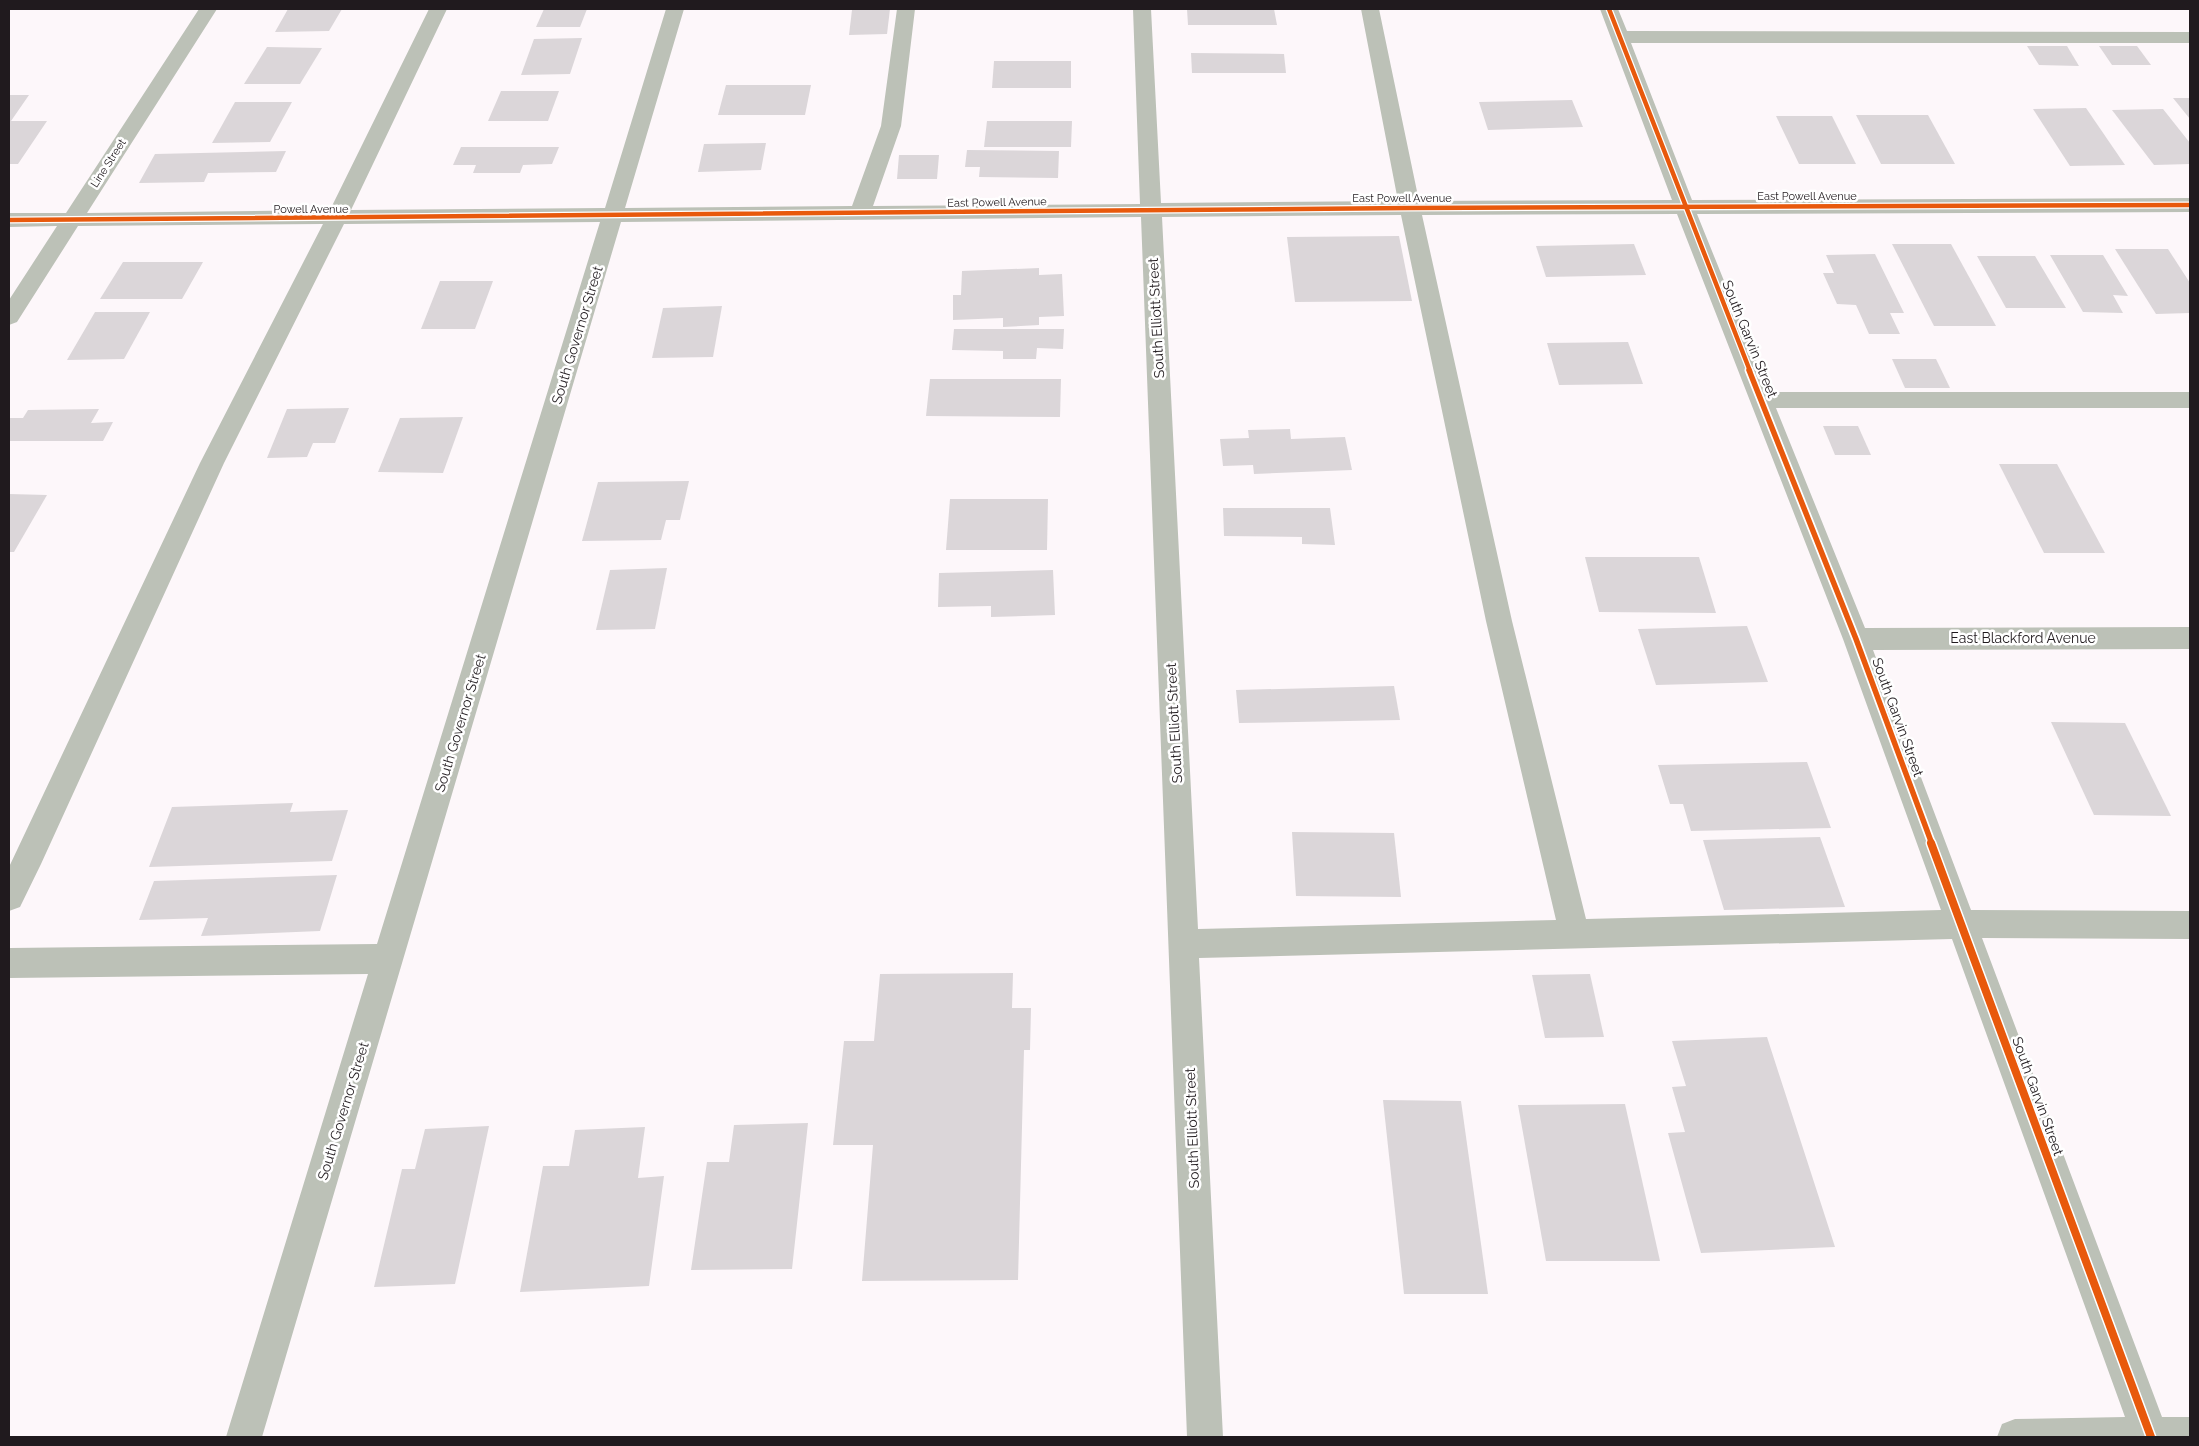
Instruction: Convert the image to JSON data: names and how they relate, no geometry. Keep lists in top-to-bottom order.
{
  "streets": {
    "street": [
      "Line Street",
      "East Powell Avenue",
      "Powell Avenue",
      "South Elliott Street",
      "South Governor Street",
      "South Garvin Street",
      "East Blackford Avenue"
    ]
  },
  "crossings": [
    ["Line Street", "Powell Avenue"],
    ["East Powell Avenue", "Powell Avenue"],
    ["East Powell Avenue", "South Elliott Street"],
    ["East Powell Avenue", "South Governor Street"],
    ["East Powell Avenue", "South Garvin Street"],
    ["Powell Avenue", "South Governor Street"],
    ["South Garvin Street", "East Blackford Avenue"]
  ]
}
